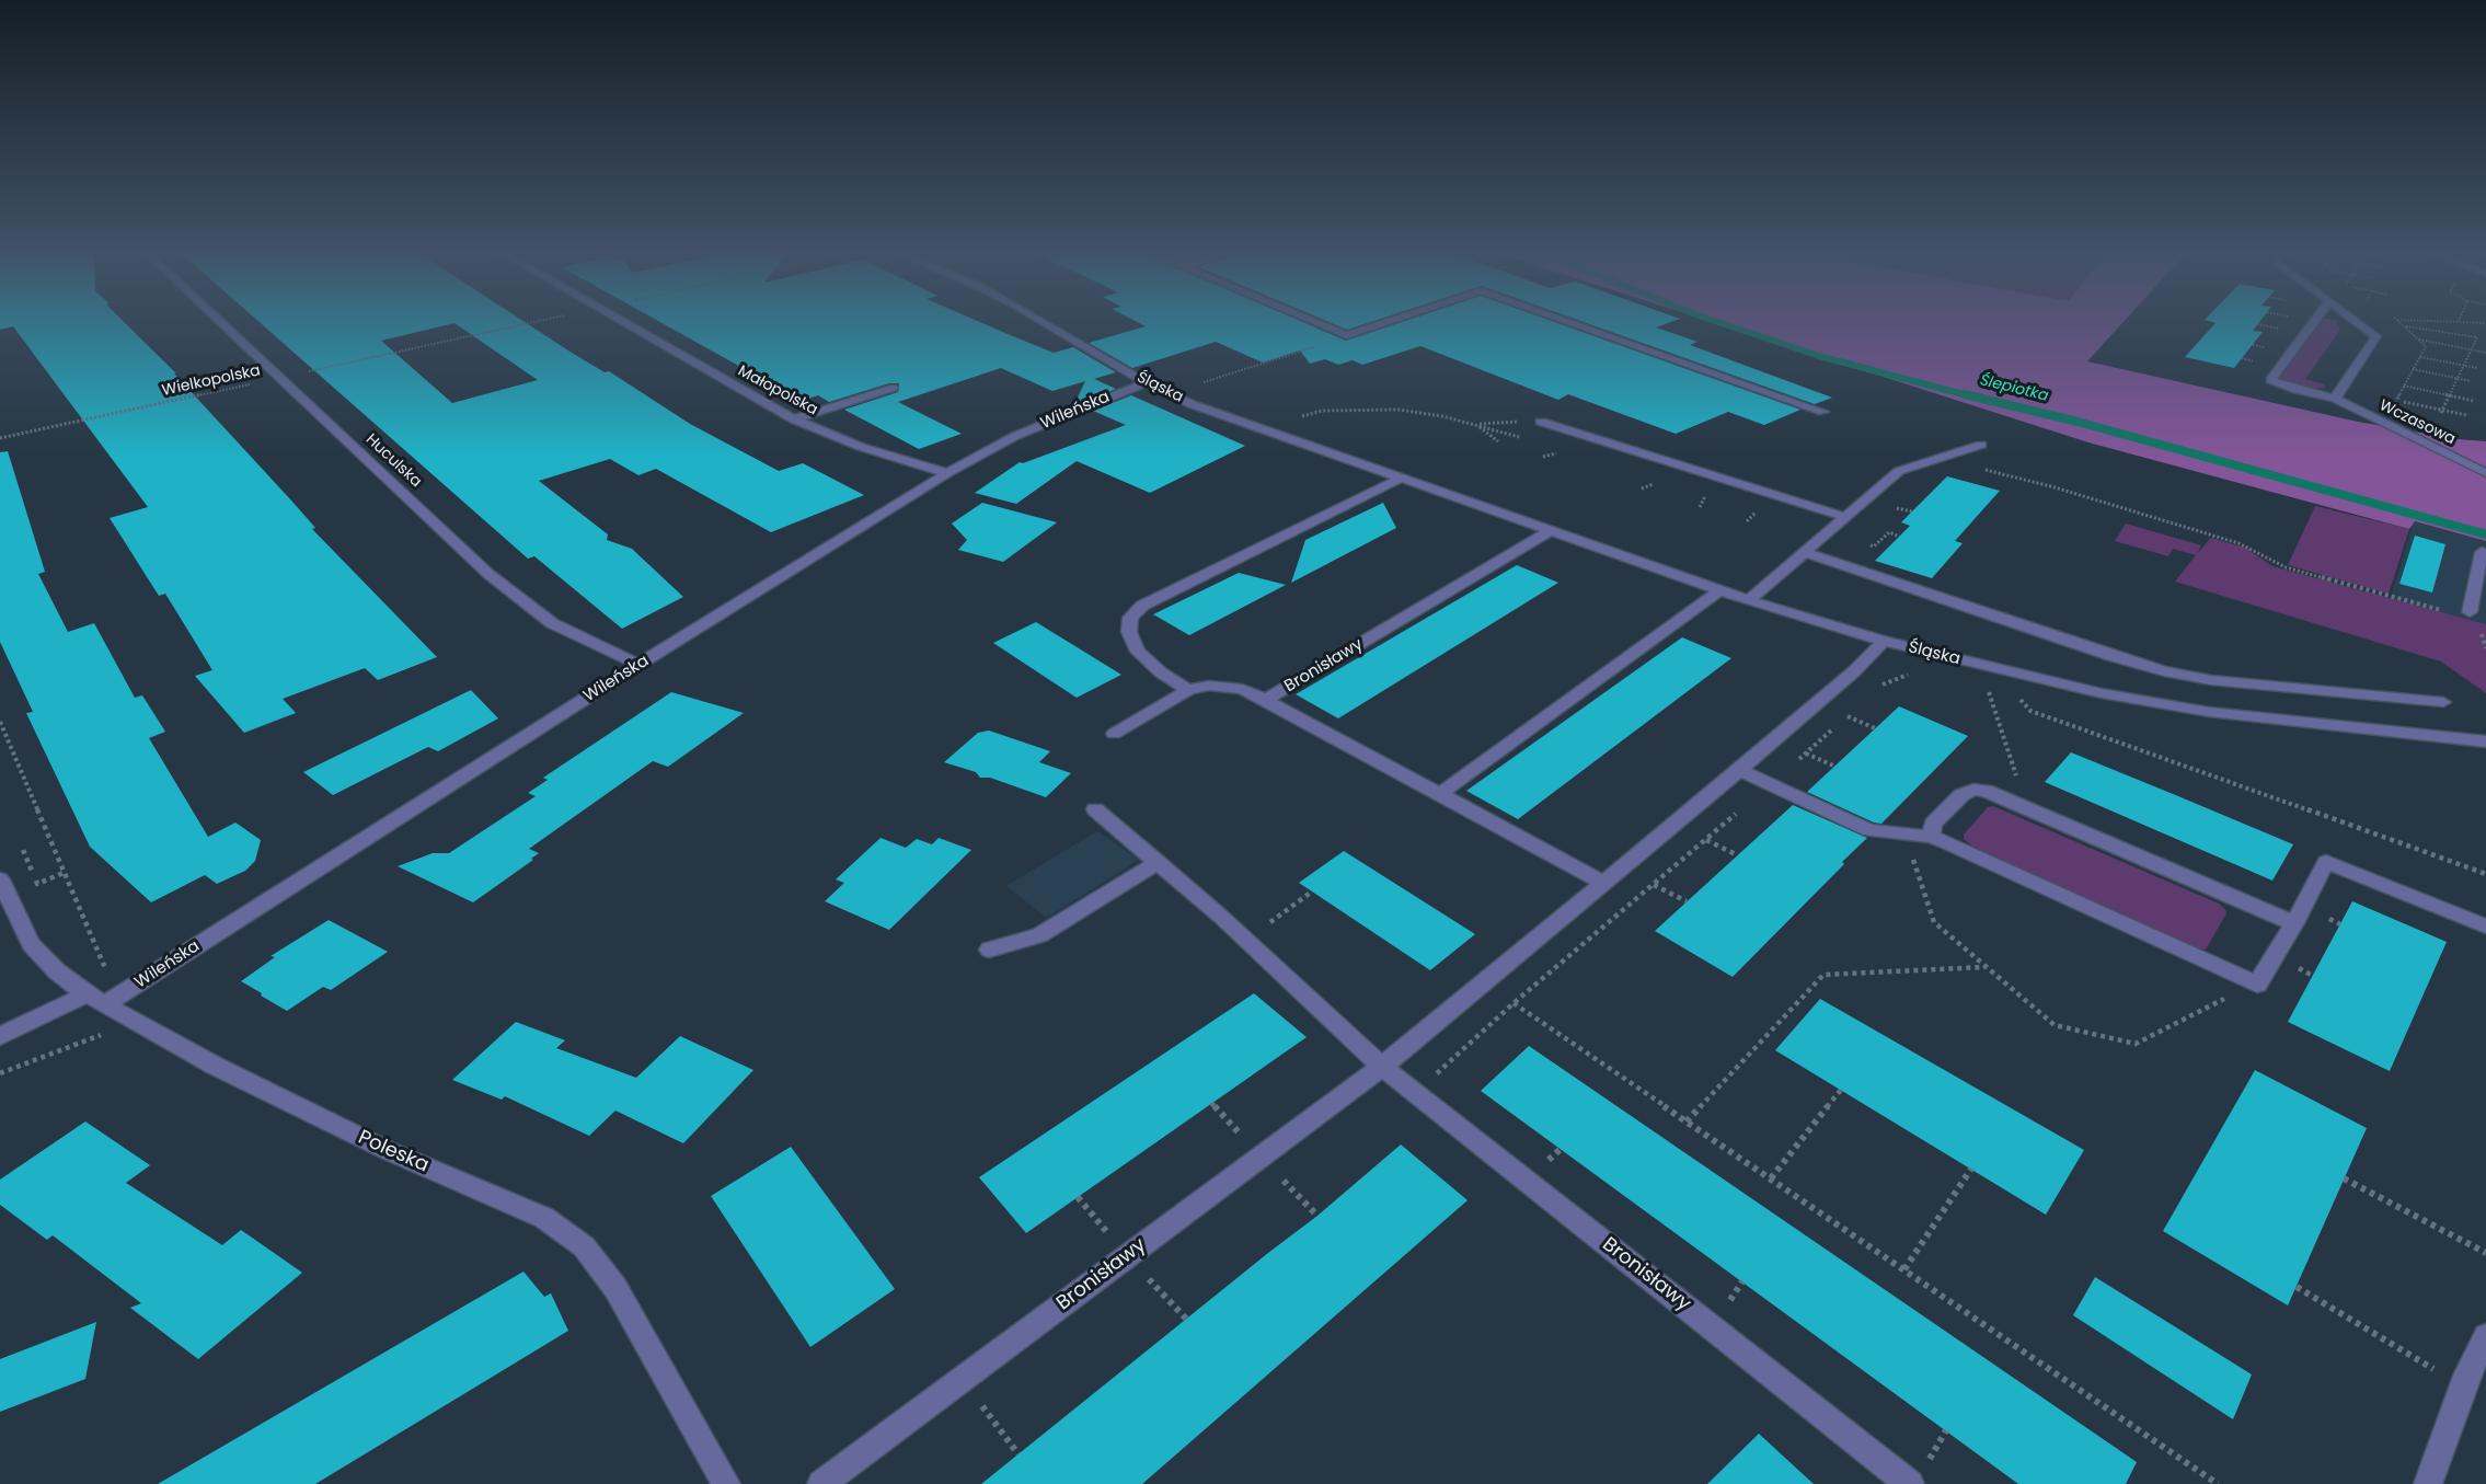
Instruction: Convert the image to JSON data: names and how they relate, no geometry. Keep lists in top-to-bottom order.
{
  "streets": {
    "street": [
      "Śląska",
      "Małopolska",
      "Wileńska",
      "Wczasowa",
      "Huculska",
      "Bronisławy",
      "Poleska"
    ],
    "path": ["Wielkopolska"]
  },
  "crossings": [
    ["Wielkopolska", "Huculska"],
    ["Śląska", "Wileńska"],
    ["Śląska", "Bronisławy"],
    ["Małopolska", "Wileńska"],
    ["Wileńska", "Huculska"],
    ["Wileńska", "Poleska"]
  ],
  "water": ["Ślepiotka"]
}
